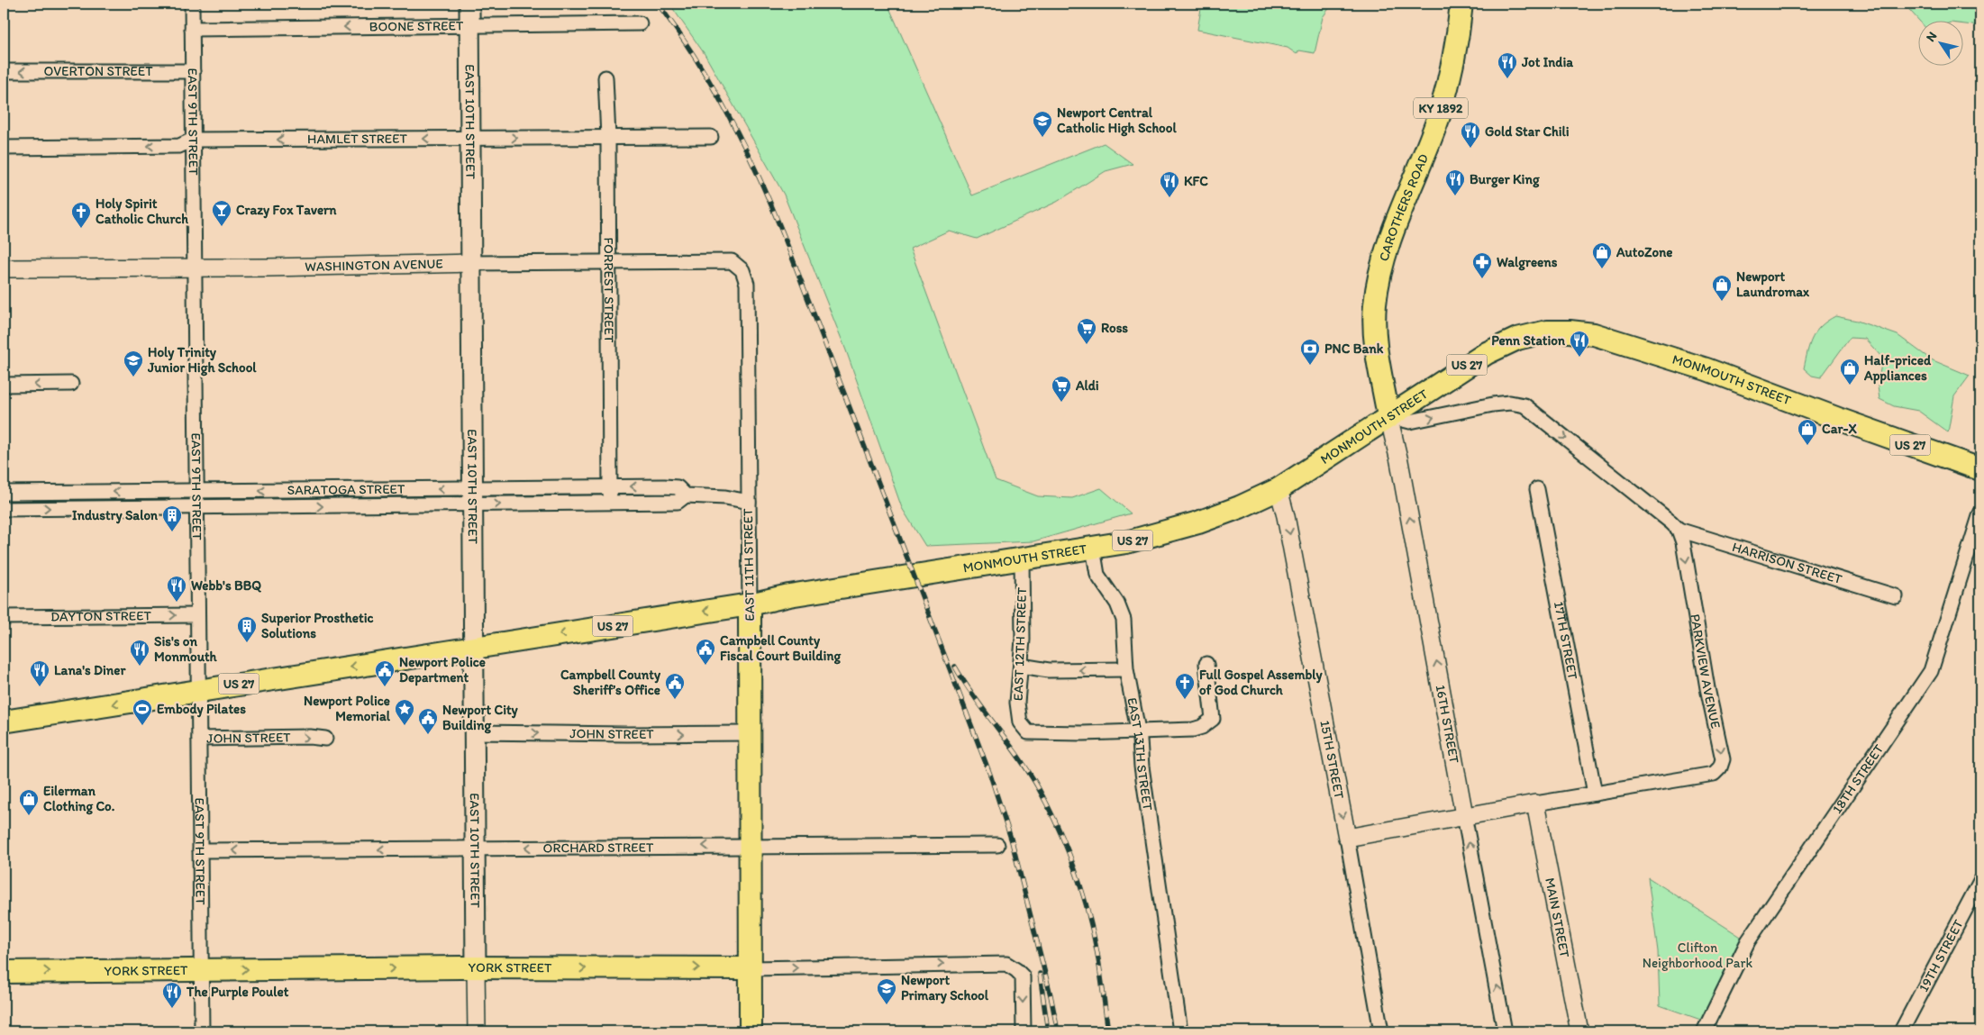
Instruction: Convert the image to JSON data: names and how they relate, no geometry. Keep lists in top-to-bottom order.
{
  "streets": {
    "main road": [
      "KY 1892",
      "EAST 10TH STREET",
      "CAROTHERS ROAD",
      "US 27",
      "MONMOUTH STREET",
      "EAST 11TH STREET",
      "YORK STREET"
    ],
    "street": [
      "BOONE STREET",
      "OVERTON STREET",
      "EAST 9TH STREET",
      "HAMLET STREET",
      "WASHINGTON AVENUE",
      "FORREST STREET",
      "SARATOGA STREET",
      "HARRISON STREET",
      "DAYTON STREET",
      "17TH STREET",
      "EAST 12TH STREET",
      "PARKVIEW AVENUE",
      "16TH STREET",
      "JOHN STREET",
      "EAST 13TH STREET",
      "15TH STREET",
      "18TH STREET",
      "ORCHARD STREET",
      "MAIN STREET",
      "19TH STREET"
    ]
  },
  "crossings": [
    ["BOONE STREET", "EAST 9TH STREET"],
    ["BOONE STREET", "EAST 10TH STREET"],
    ["OVERTON STREET", "EAST 9TH STREET"],
    ["EAST 9TH STREET", "HAMLET STREET"],
    ["EAST 9TH STREET", "WASHINGTON AVENUE"],
    ["EAST 9TH STREET", "MONMOUTH STREET"],
    ["EAST 9TH STREET", "SARATOGA STREET"],
    ["EAST 9TH STREET", "DAYTON STREET"],
    ["EAST 9TH STREET", "JOHN STREET"],
    ["EAST 9TH STREET", "ORCHARD STREET"],
    ["EAST 9TH STREET", "YORK STREET"],
    ["EAST 10TH STREET", "HAMLET STREET"],
    ["EAST 10TH STREET", "WASHINGTON AVENUE"],
    ["EAST 10TH STREET", "MONMOUTH STREET"],
    ["EAST 10TH STREET", "SARATOGA STREET"],
    ["EAST 10TH STREET", "JOHN STREET"],
    ["EAST 10TH STREET", "ORCHARD STREET"],
    ["EAST 10TH STREET", "YORK STREET"],
    ["HAMLET STREET", "FORREST STREET"],
    ["CAROTHERS ROAD", "MONMOUTH STREET"],
    ["CAROTHERS ROAD", "16TH STREET"],
    ["WASHINGTON AVENUE", "FORREST STREET"],
    ["WASHINGTON AVENUE", "EAST 11TH STREET"],
    ["FORREST STREET", "SARATOGA STREET"],
    ["MONMOUTH STREET", "EAST 11TH STREET"],
    ["MONMOUTH STREET", "EAST 12TH STREET"],
    ["MONMOUTH STREET", "16TH STREET"],
    ["MONMOUTH STREET", "EAST 13TH STREET"],
    ["MONMOUTH STREET", "15TH STREET"],
    ["SARATOGA STREET", "EAST 11TH STREET"],
    ["HARRISON STREET", "PARKVIEW AVENUE"],
    ["EAST 11TH STREET", "JOHN STREET"],
    ["EAST 11TH STREET", "ORCHARD STREET"],
    ["EAST 11TH STREET", "YORK STREET"],
    ["17TH STREET", "PARKVIEW AVENUE"],
    ["EAST 12TH STREET", "EAST 13TH STREET"],
    ["PARKVIEW AVENUE", "16TH STREET"],
    ["PARKVIEW AVENUE", "15TH STREET"],
    ["PARKVIEW AVENUE", "MAIN STREET"]
  ],
  "one_way": [
    "BOONE STREET",
    "OVERTON STREET",
    "MONMOUTH STREET",
    "DAYTON STREET",
    "16TH STREET",
    "JOHN STREET",
    "15TH STREET",
    "ORCHARD STREET",
    "YORK STREET"
  ],
  "parks": ["Clifton Neighborhood Park"],
  "places": {
    "restaurant": [
      "Jot India",
      "Gold Star Chili",
      "Burger King",
      "KFC",
      "Penn Station",
      "Webb's BBQ",
      "Sis's on Monmouth",
      "Lana's Diner",
      "The Purple Poulet"
    ],
    "school or university": ["Newport Central Catholic High School", "Holy Trinity Junior High School", "Newport Primary School"],
    "bar": ["Crazy Fox Tavern"],
    "church": ["Holy Spirit Catholic Church", "Full Gospel Assembly of God Church"],
    "shop": [
      "AutoZone",
      "Newport Laundromax",
      "Half-priced Appliances",
      "Car-X",
      "Eilerman Clothing Co."
    ],
    "pharmacy": ["Walgreens"],
    "supermarket": ["Ross", "Aldi"],
    "bank": ["PNC Bank"],
    "building": ["Industry Salon", "Superior Prosthetic Solutions"],
    "public building": [
      "Campbell County Fiscal Court Building",
      "Newport Police Department",
      "Campbell County Sheriff’s Office",
      "Newport City Building"
    ],
    "sports": ["Embody Pilates"],
    "place": ["Newport Police Memorial"]
  },
  "north": "top left"
}
